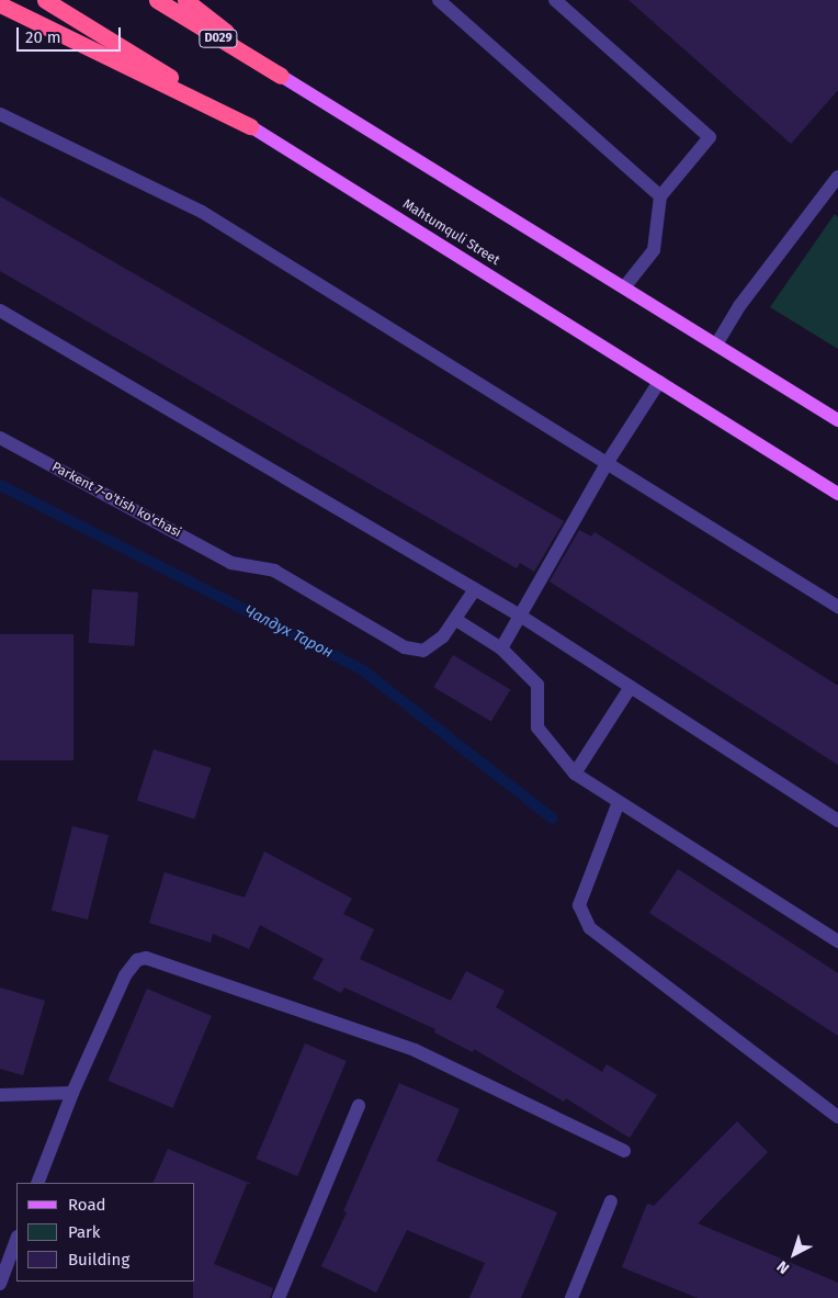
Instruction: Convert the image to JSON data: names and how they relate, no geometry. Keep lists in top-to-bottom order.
{
  "streets": {
    "highway": ["D029", "Mahtumquli Street"],
    "street": ["Parkent 7-o'tish ko'chasi"]
  },
  "water": ["Чалдух Тарон"],
  "legend": ["Road", "Park", "Building"],
  "scale_bar": "20 m",
  "north": "bottom left"
}
